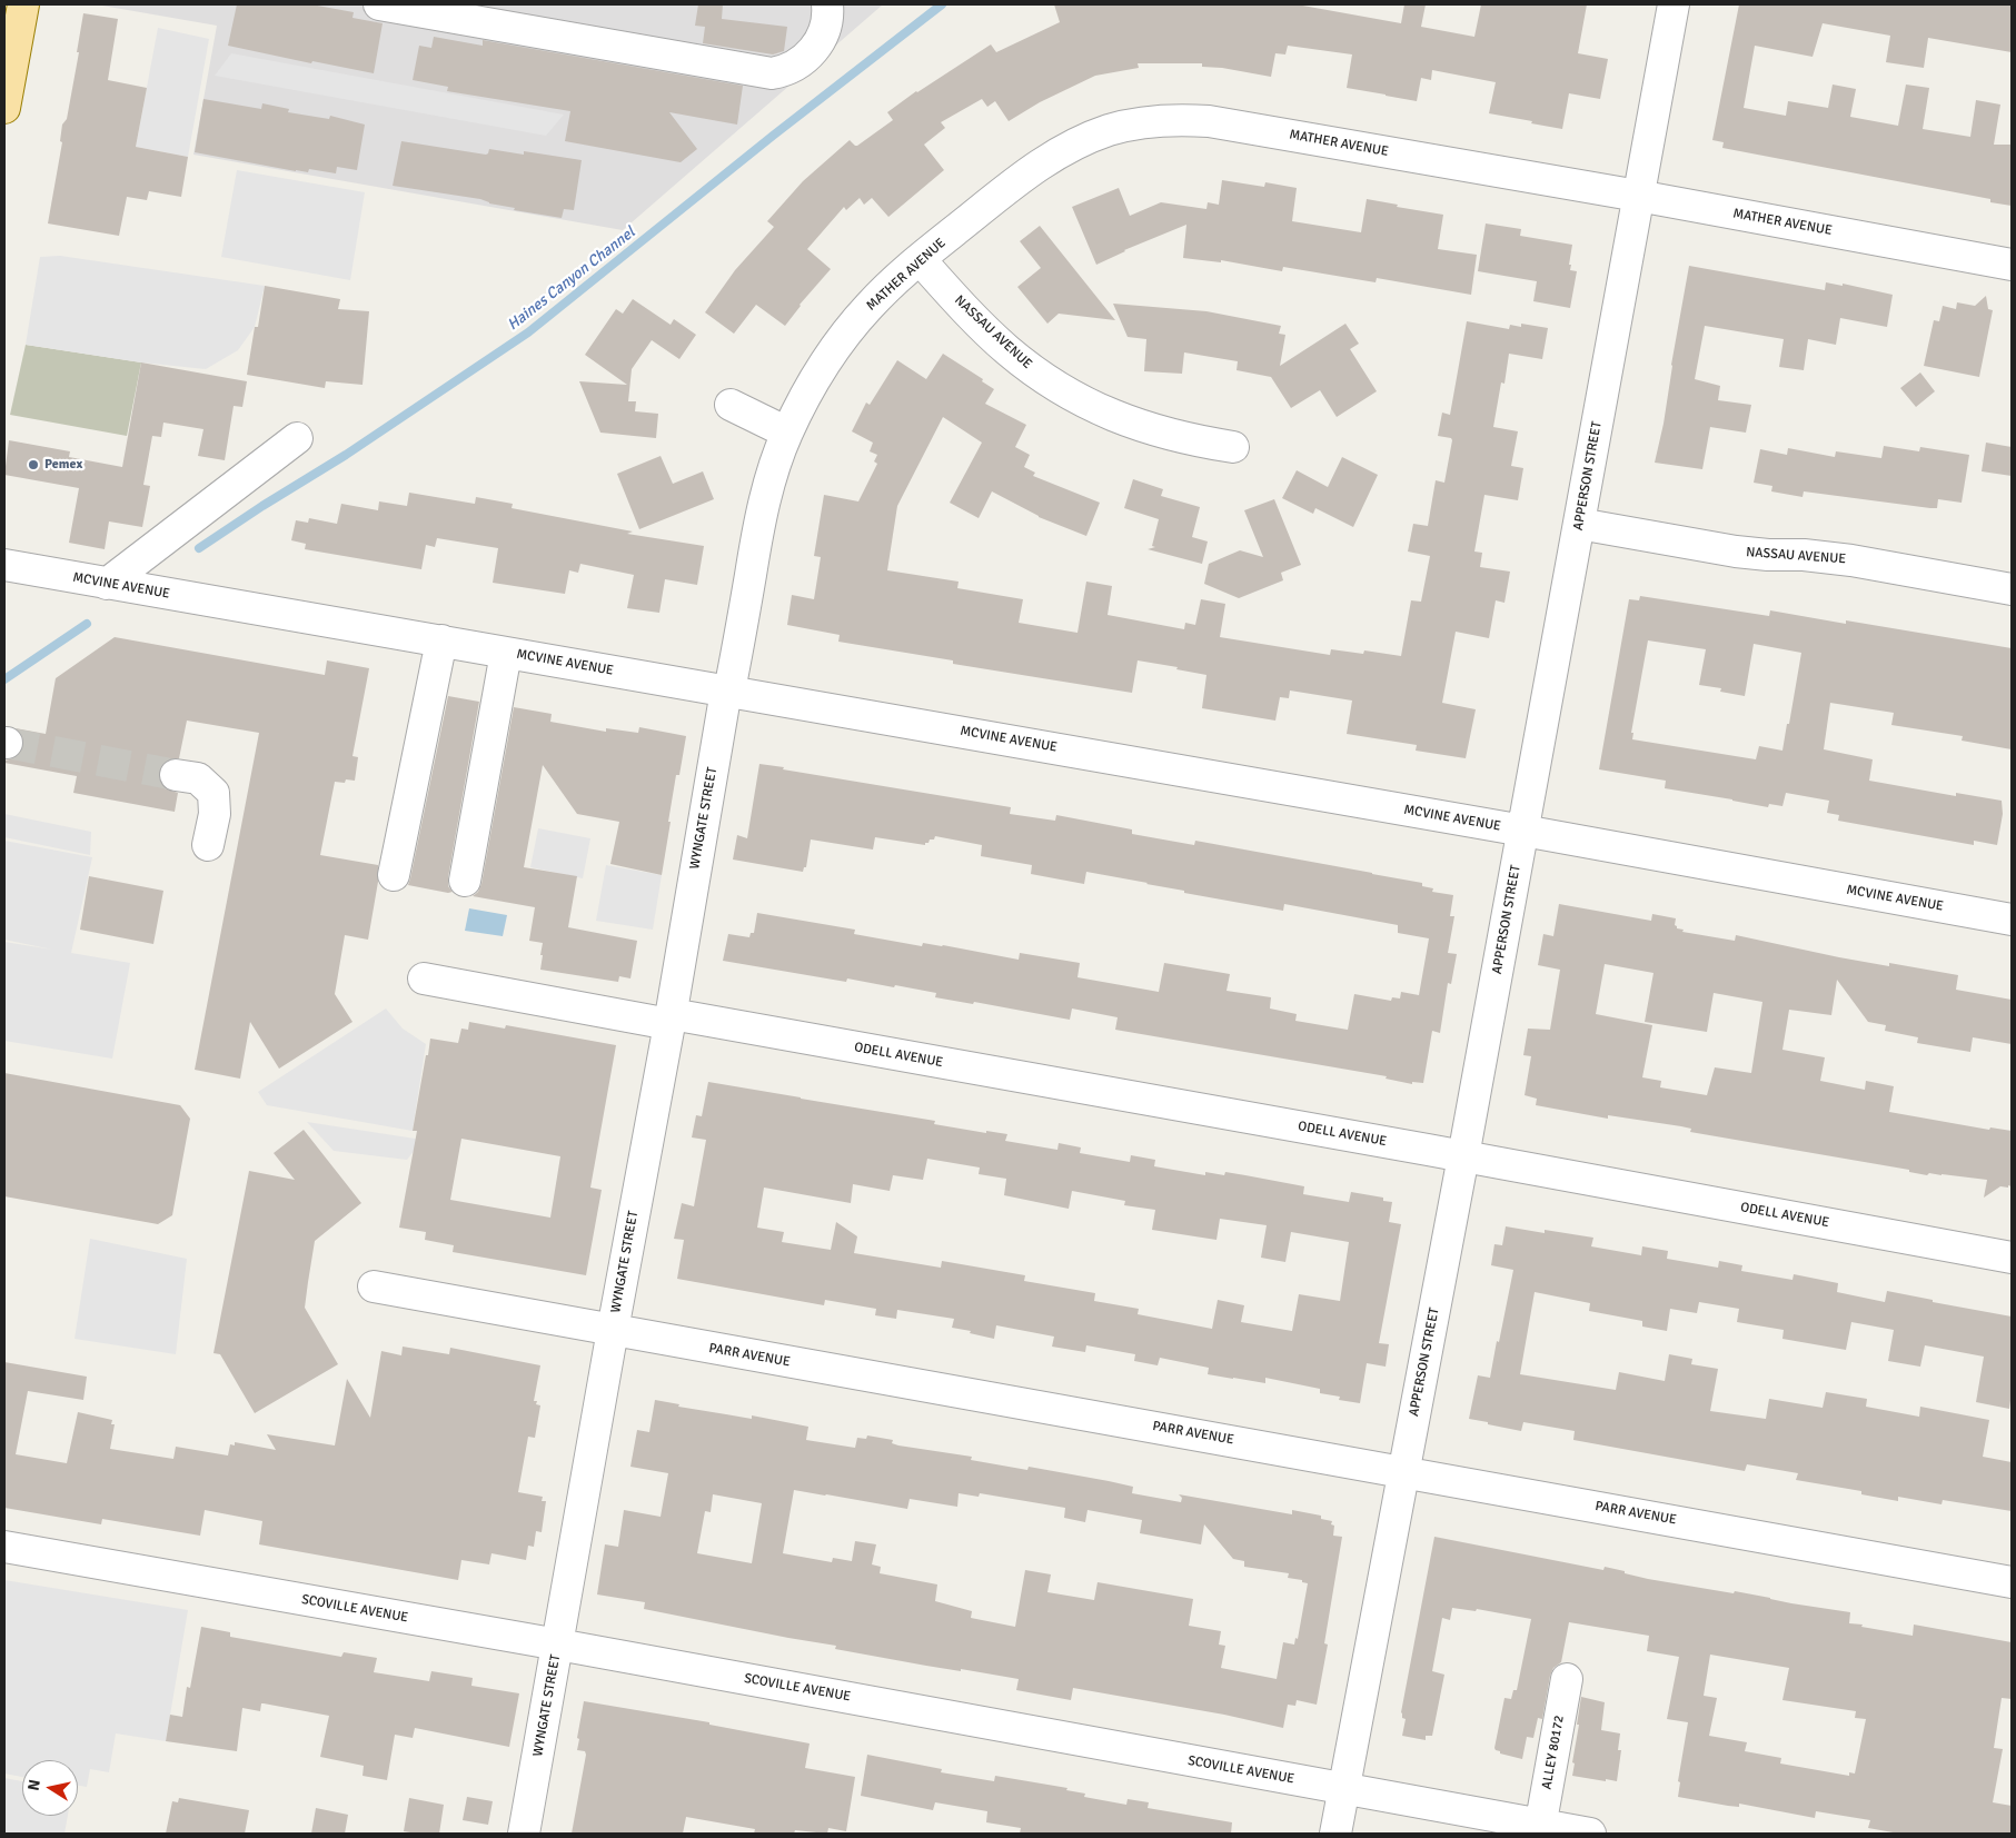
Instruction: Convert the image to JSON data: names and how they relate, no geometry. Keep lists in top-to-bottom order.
{
  "streets": {
    "street": [
      "MATHER AVENUE",
      "NASSAU AVENUE",
      "APPERSON STREET",
      "MCVINE AVENUE",
      "WYNGATE STREET",
      "ODELL AVENUE",
      "PARR AVENUE",
      "SCOVILLE AVENUE",
      "ALLEY 80172"
    ]
  },
  "crossings": [
    ["MATHER AVENUE", "NASSAU AVENUE"],
    ["MATHER AVENUE", "APPERSON STREET"],
    ["MATHER AVENUE", "MCVINE AVENUE"],
    ["MATHER AVENUE", "WYNGATE STREET"],
    ["NASSAU AVENUE", "APPERSON STREET"],
    ["APPERSON STREET", "MCVINE AVENUE"],
    ["APPERSON STREET", "ODELL AVENUE"],
    ["APPERSON STREET", "PARR AVENUE"],
    ["APPERSON STREET", "SCOVILLE AVENUE"],
    ["MCVINE AVENUE", "WYNGATE STREET"],
    ["WYNGATE STREET", "ODELL AVENUE"],
    ["WYNGATE STREET", "PARR AVENUE"],
    ["WYNGATE STREET", "SCOVILLE AVENUE"],
    ["SCOVILLE AVENUE", "ALLEY 80172"]
  ],
  "water": ["Haines Canyon Channel"],
  "places": ["Pemex"],
  "north": "left"
}
